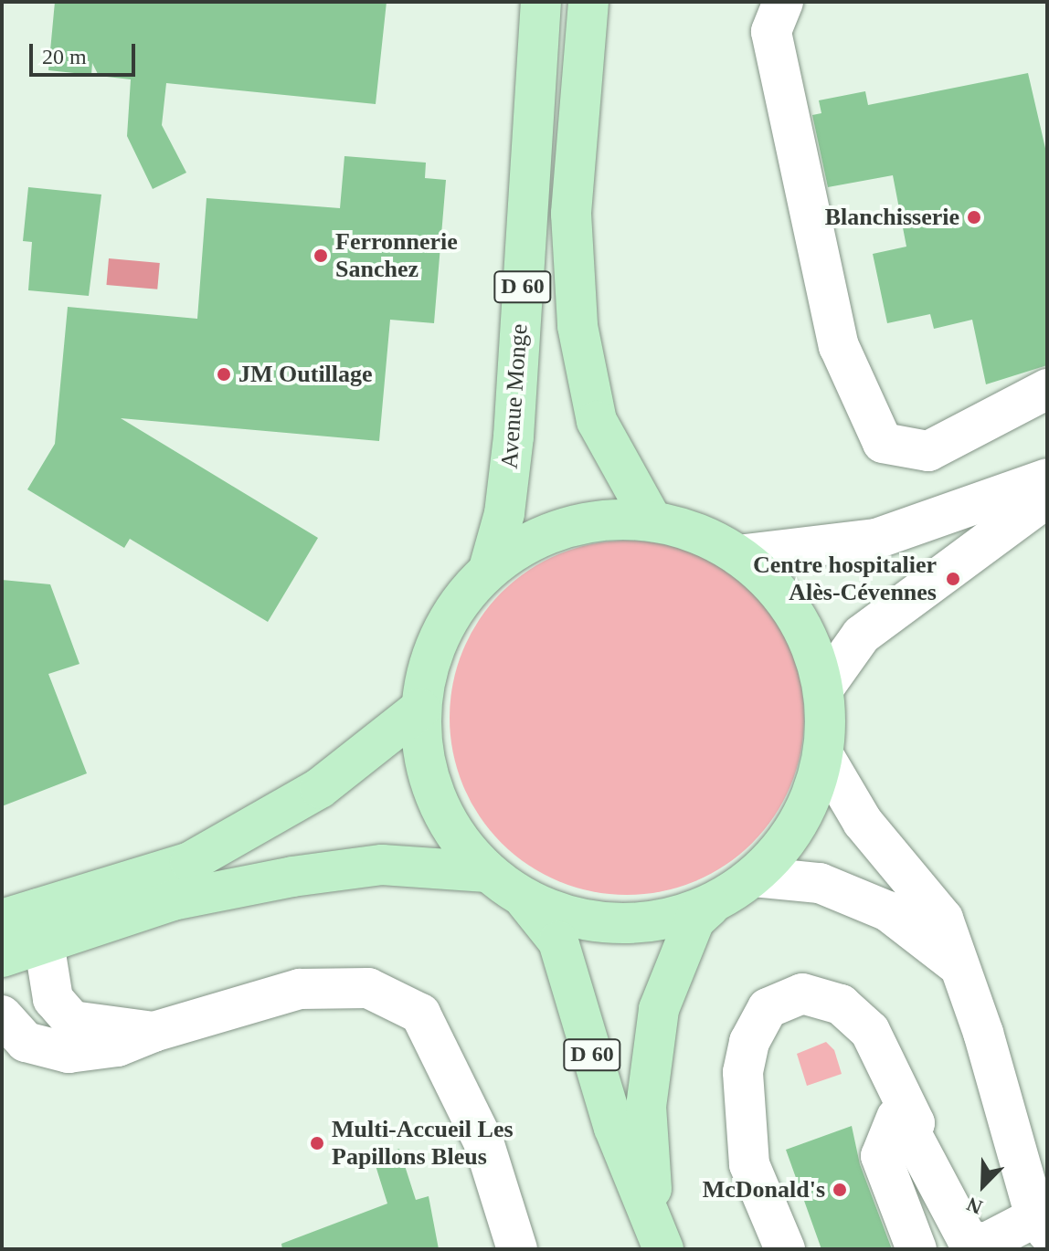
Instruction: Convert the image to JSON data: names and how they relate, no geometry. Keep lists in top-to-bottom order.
{
  "streets": {
    "main road": ["D 60", "Avenue Monge"]
  },
  "places": [
    "Blanchisserie",
    "Ferronnerie Sanchez",
    "JM Outillage",
    "Centre hospitalier Alès-Cévennes",
    "Multi-Accueil Les Papillons Bleus",
    "McDonald's"
  ],
  "scale_bar": "20 m",
  "north": "bottom left"
}
